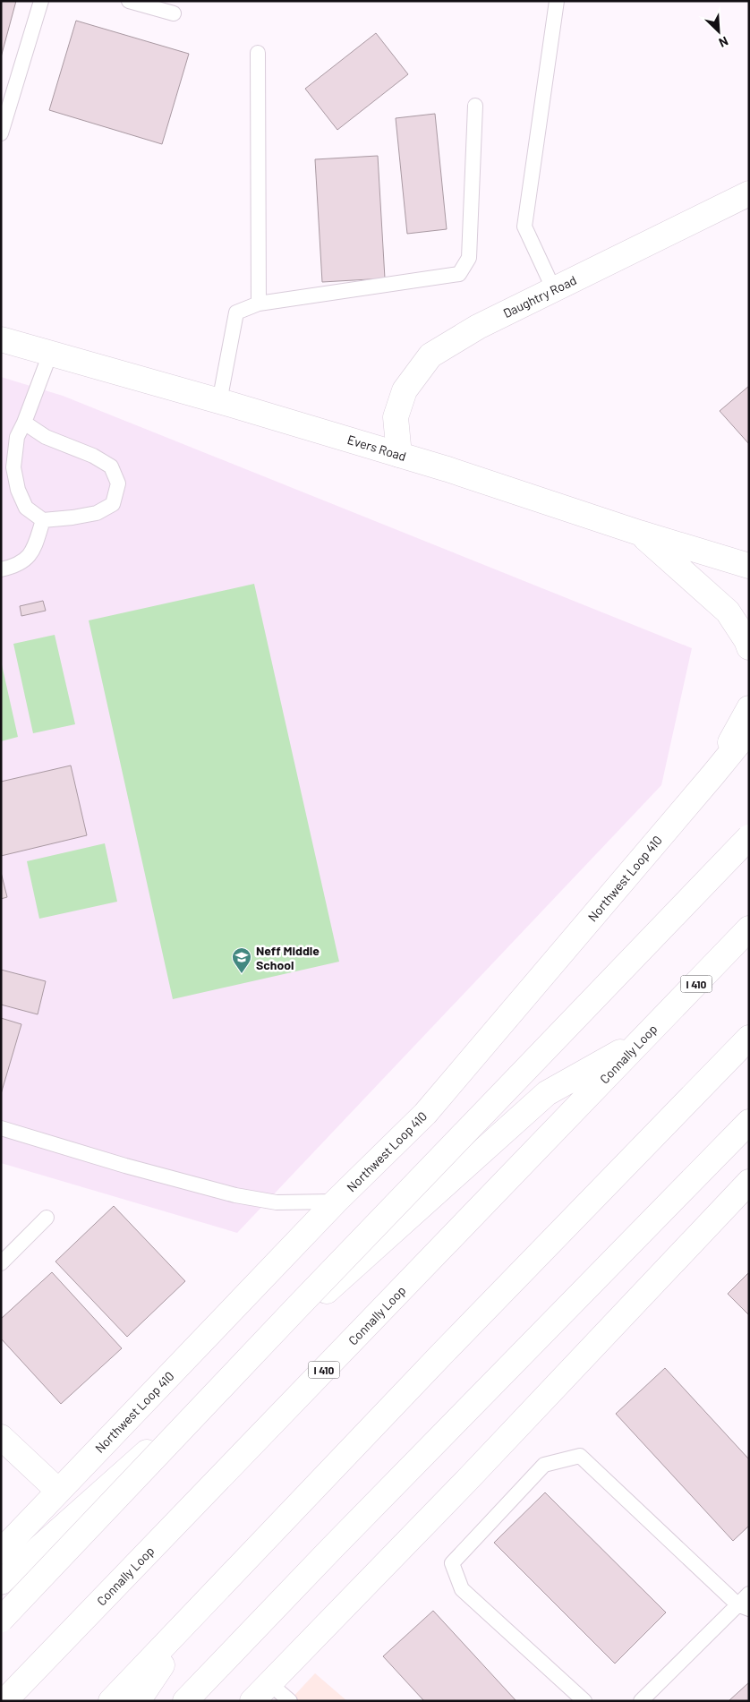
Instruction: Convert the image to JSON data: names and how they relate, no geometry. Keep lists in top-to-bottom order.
{
  "streets": {
    "main road": [
      "Daughtry Road",
      "Evers Road",
      "Northwest Loop 410",
      "I 410",
      "Connally Loop"
    ]
  },
  "crossings": [
    ["Daughtry Road", "Evers Road"]
  ],
  "places": {
    "school or university": ["Neff Middle School"]
  },
  "north": "bottom right"
}
